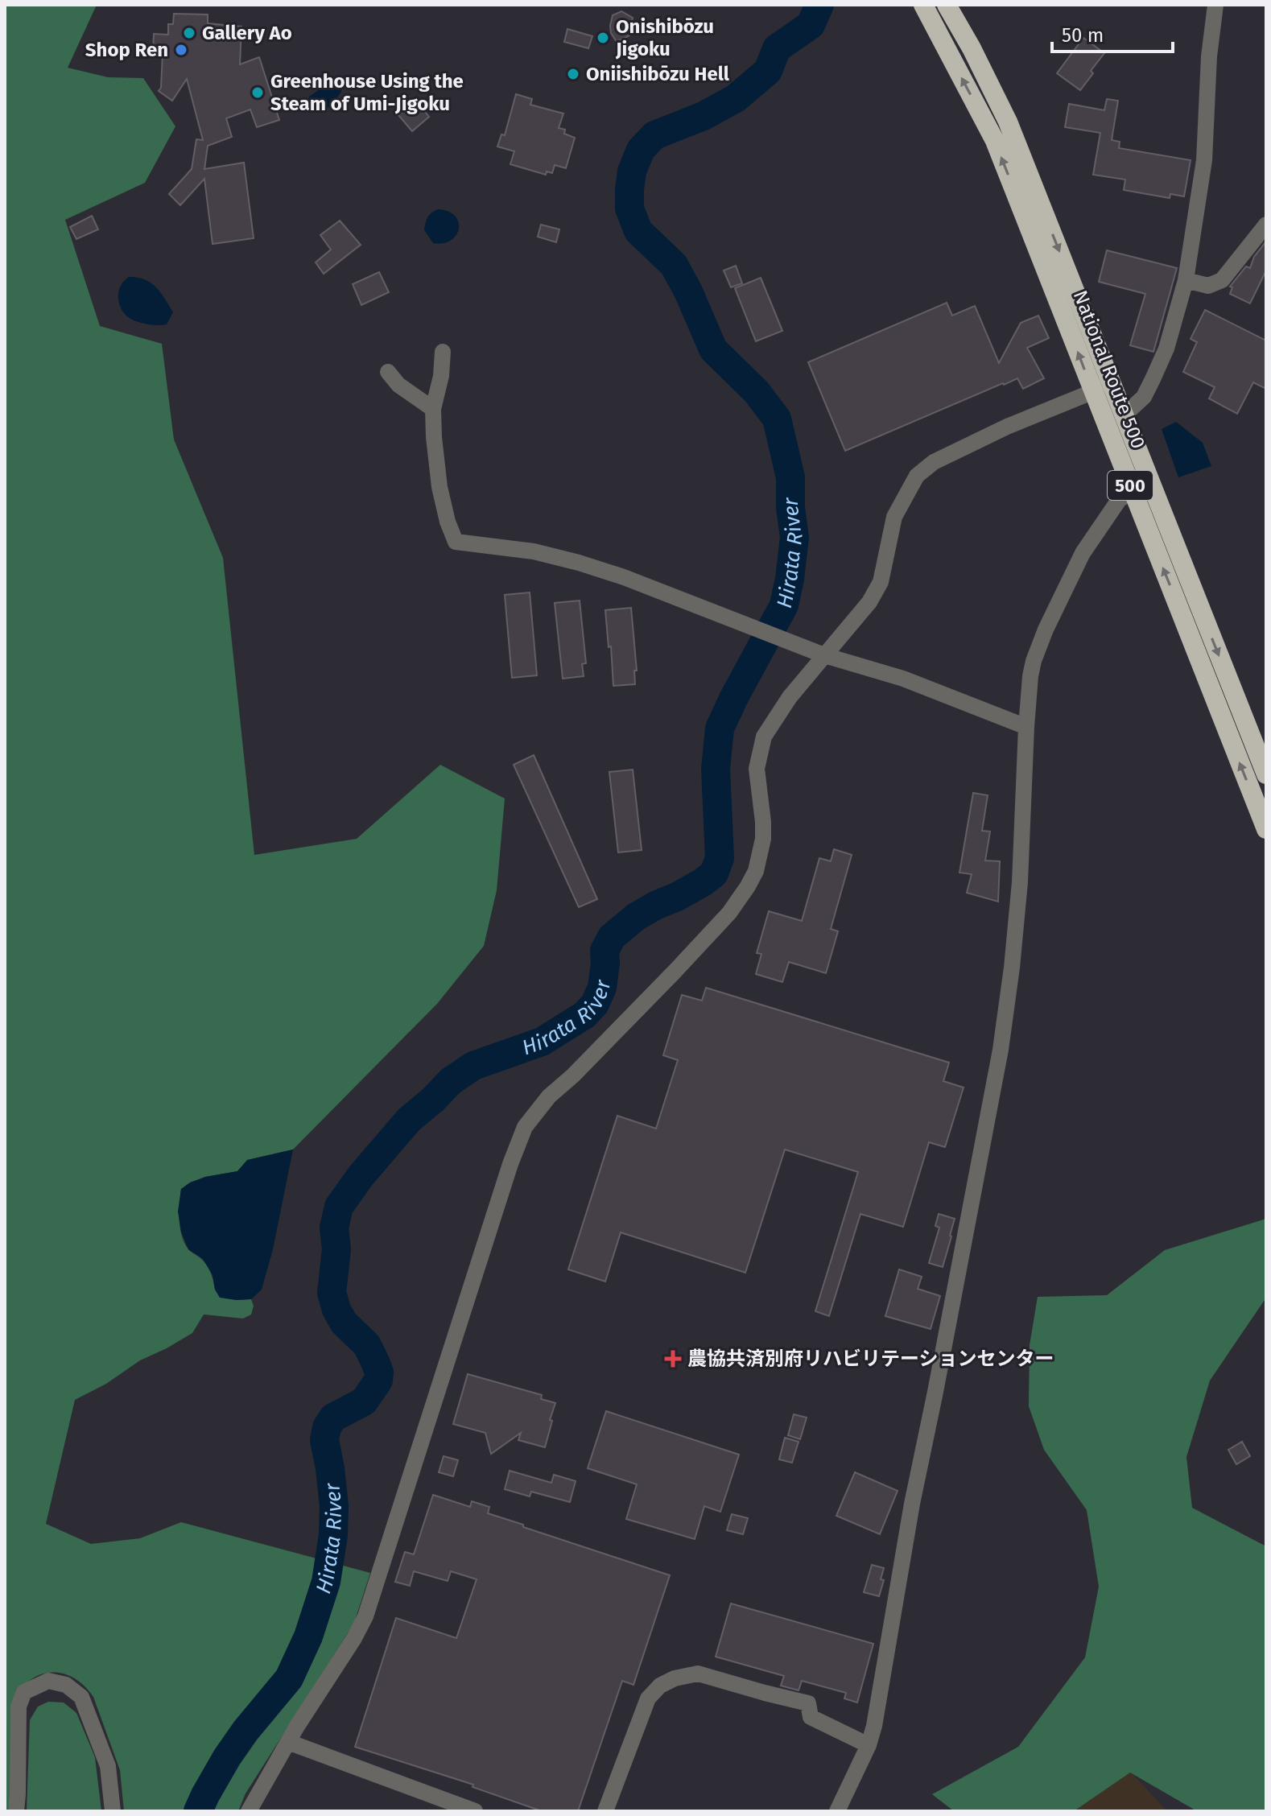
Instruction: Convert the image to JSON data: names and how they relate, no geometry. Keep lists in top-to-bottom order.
{
  "streets": {
    "highway": ["National Route 500", "500"]
  },
  "water": ["Hirata River"],
  "places": {
    "other": [
      "Gallery Ao",
      "Onishibōzu Jigoku",
      "Shop Ren",
      "Oniishibōzu Hell",
      "Greenhouse Using the Steam of Umi-Jigoku"
    ],
    "health": ["農協共済別府リハビリテーションセンター"]
  },
  "scale_bar": "50 m"
}
